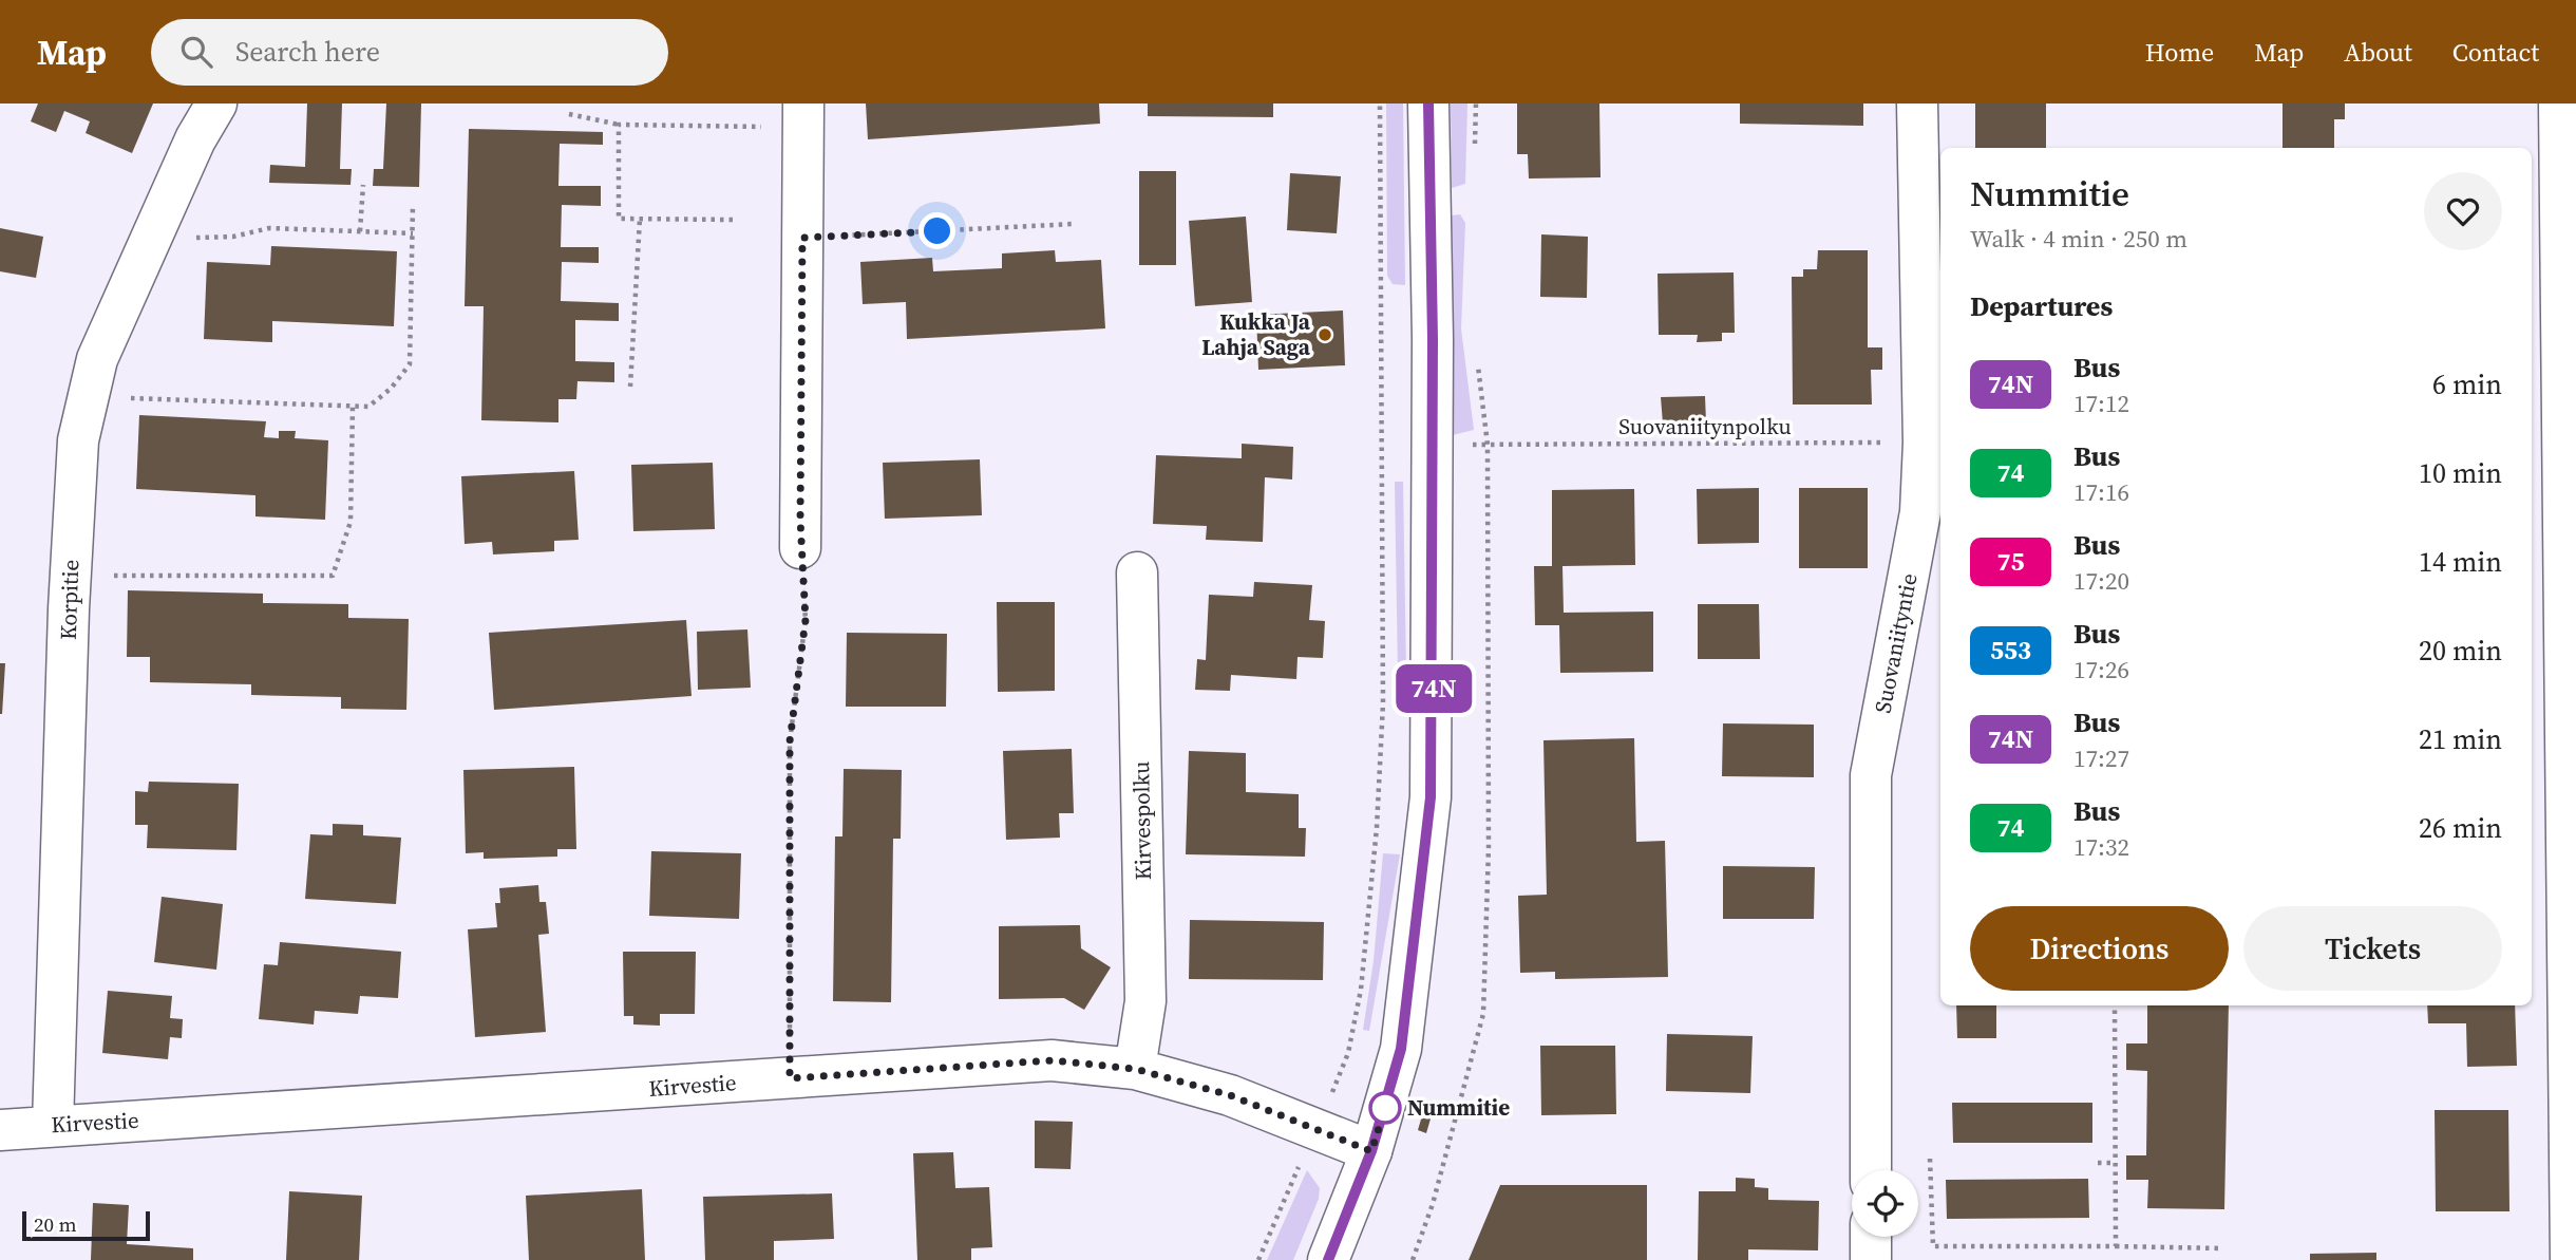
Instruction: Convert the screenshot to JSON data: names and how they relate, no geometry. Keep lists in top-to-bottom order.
{
  "streets": {
    "street": [
      "Korpitie",
      "Suovaniityntie",
      "Kirvespolku",
      "Kirvestie"
    ],
    "path": ["Suovaniitynpolku"]
  },
  "crossings": [
    ["Suovaniitynpolku", "Suovaniityntie"],
    ["Korpitie", "Kirvestie"],
    ["Kirvespolku", "Kirvestie"]
  ],
  "places": ["Kukka Ja Lahja Saga", "Nummitie"],
  "lines": ["bus line 74N"],
  "scale_bar": "20 m",
  "page": {
    "header": "Map",
    "search": "Search here",
    "nav": [
      "Home",
      "Map",
      "About",
      "Contact"
    ],
    "on_map": "74N",
    "heading": [
      ["Nummitie", "Walk · 4 min · 250 m"],
      "Departures"
    ],
    "list": [
      {
        "mark": "74N",
        "name": "Bus",
        "note": "17:12",
        "value": "6 min"
      },
      {
        "mark": "74",
        "name": "Bus",
        "note": "17:16",
        "value": "10 min"
      },
      {
        "mark": "75",
        "name": "Bus",
        "note": "17:20",
        "value": "14 min"
      },
      {
        "mark": "553",
        "name": "Bus",
        "note": "17:26",
        "value": "20 min"
      },
      {
        "mark": "74N",
        "name": "Bus",
        "note": "17:27",
        "value": "21 min"
      },
      {
        "mark": "74",
        "name": "Bus",
        "note": "17:32",
        "value": "26 min"
      }
    ],
    "buttons": ["Directions", "Tickets"],
    "scale": "20 m"
  }
}
